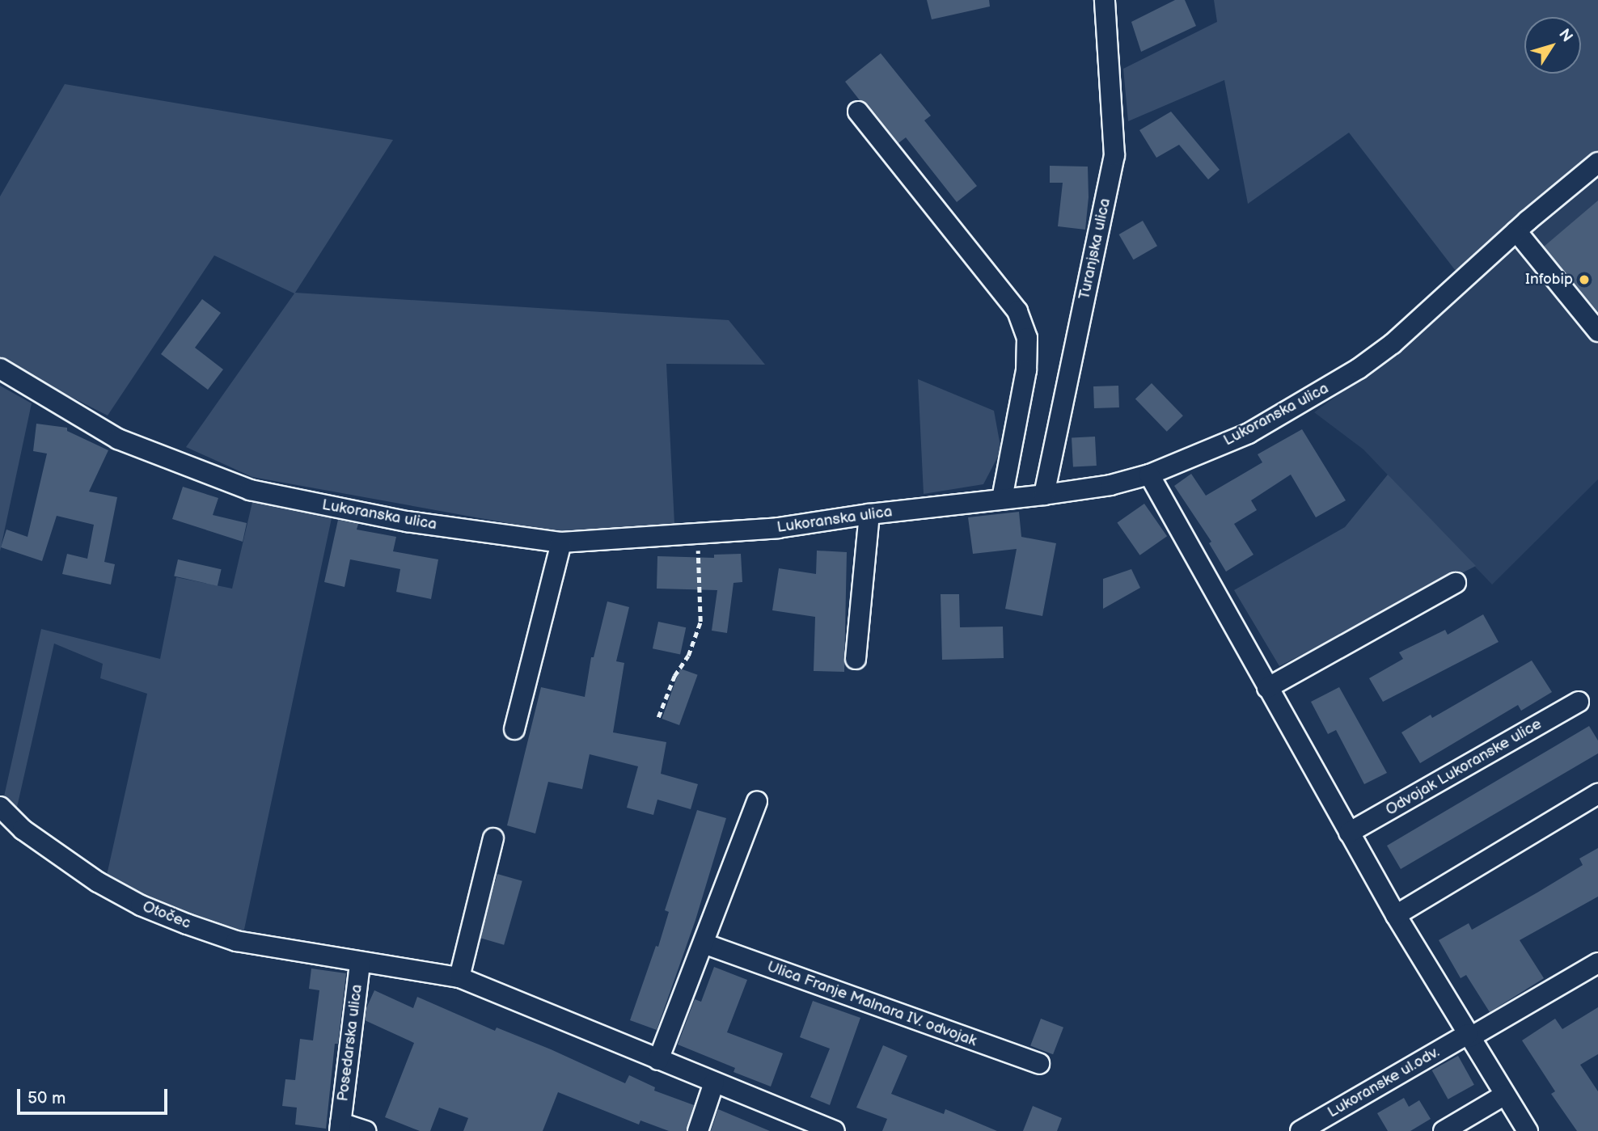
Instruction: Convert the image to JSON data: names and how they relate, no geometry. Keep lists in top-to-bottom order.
{
  "streets": {
    "street": [
      "Turanjska ulica",
      "Lukoranska ulica",
      "Odvojak Lukoranske ulice",
      "Otočec",
      "Ulica Franje Malnara IV. odvojak",
      "Posedarska ulica",
      "Lukoranske ul.odv."
    ]
  },
  "crossings": [
    ["Turanjska ulica", "Lukoranska ulica"],
    ["Otočec", "Posedarska ulica"]
  ],
  "places": ["Infobip"],
  "scale_bar": "50 m",
  "north": "top right"
}
